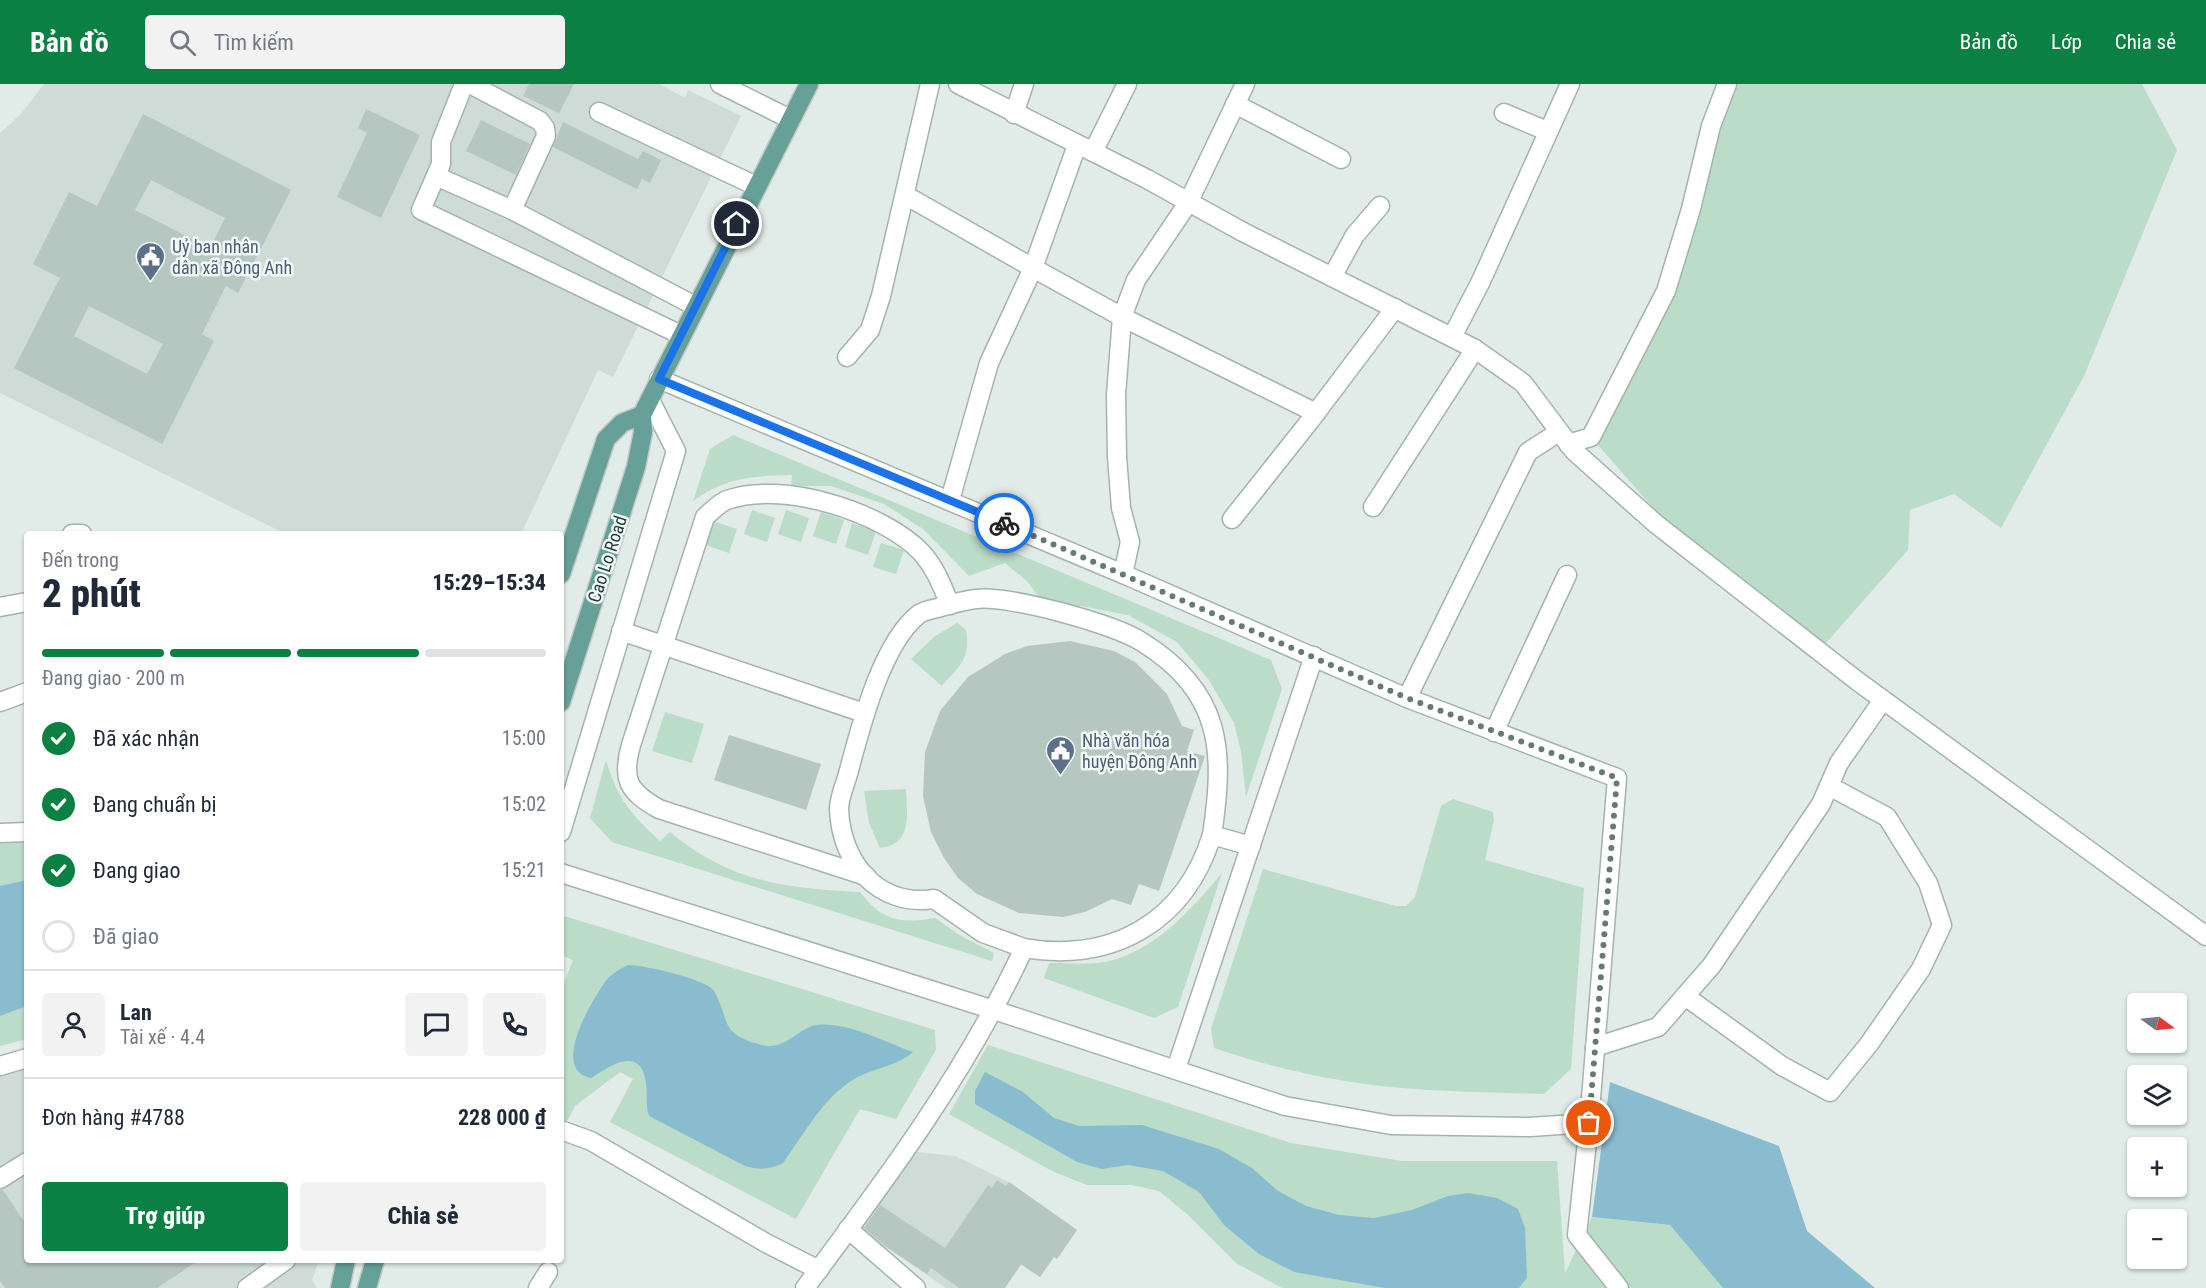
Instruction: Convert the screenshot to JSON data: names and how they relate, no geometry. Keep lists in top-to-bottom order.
{
  "streets": {
    "main road": ["Cao Lo Road"]
  },
  "places": {
    "public building": ["Uỷ ban nhân dân xã Đông Anh", "Nhà văn hóa huyện Đông Anh"]
  },
  "north": "right",
  "page": {
    "header": "Bản đồ",
    "search": "Tìm kiếm",
    "nav": ["Bản đồ", "Lớp", "Chia sẻ"],
    "heading": ["2 phút", "Đến trong", "15:29–15:34"],
    "panel": [
      "Lan",
      "Tài xế · 4.4",
      "Đơn hàng #4788",
      "228 000 ₫"
    ],
    "bar": "Đang giao · 200 m",
    "list": [
      ["Đã xác nhận", "15:00"],
      ["Đang chuẩn bị", "15:02"],
      ["Đang giao", "15:21"],
      "Đã giao"
    ],
    "map_buttons": ["+", "−"],
    "buttons": ["Trợ giúp", "Chia sẻ"]
  }
}
